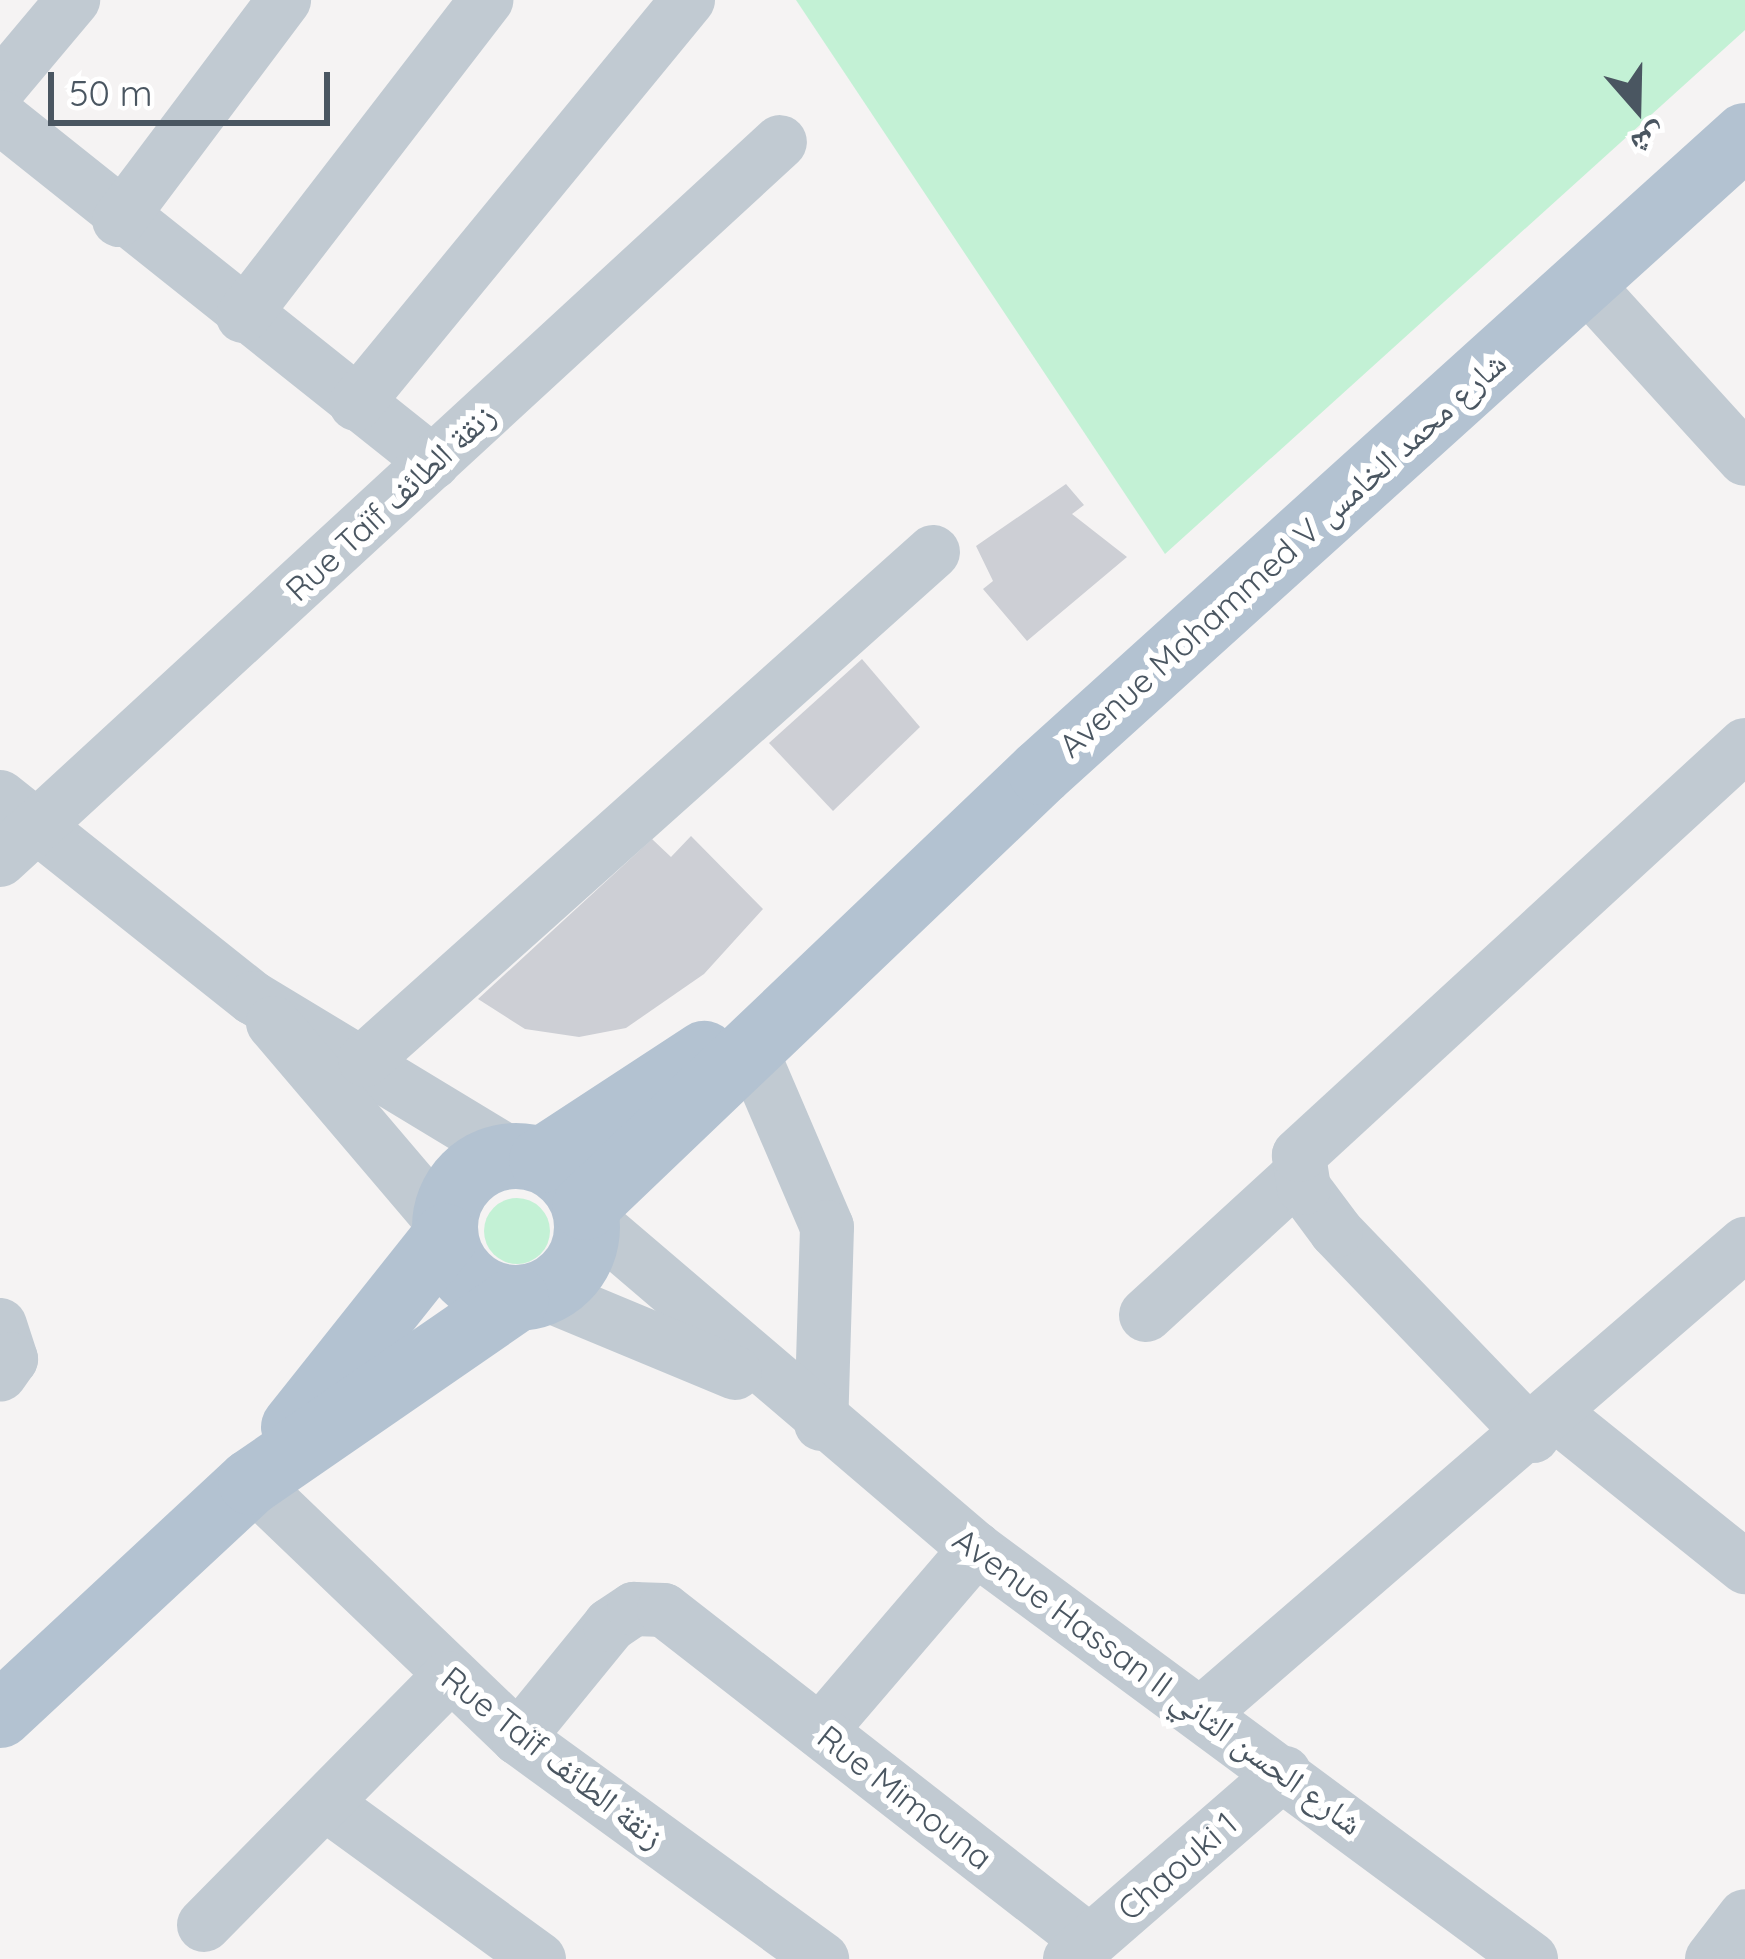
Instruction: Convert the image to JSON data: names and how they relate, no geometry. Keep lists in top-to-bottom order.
{
  "streets": {
    "main road": ["Avenue Mohammed V شارع محمد الخامس"],
    "street": [
      "Rue Taïf زنقة الطائف",
      "Avenue Hassan II شارع الحسن الثاني",
      "Rue Mimouna",
      "Chaouki 1"
    ]
  },
  "crossings": [
    ["Rue Taïf زنقة الطائف", "Avenue Hassan II شارع الحسن الثاني"],
    ["Rue Taïf زنقة الطائف", "Rue Mimouna"],
    ["Avenue Hassan II شارع الحسن الثاني", "Chaouki 1"],
    ["Rue Mimouna", "Chaouki 1"]
  ],
  "scale_bar": "50 m",
  "north": "bottom"
}
